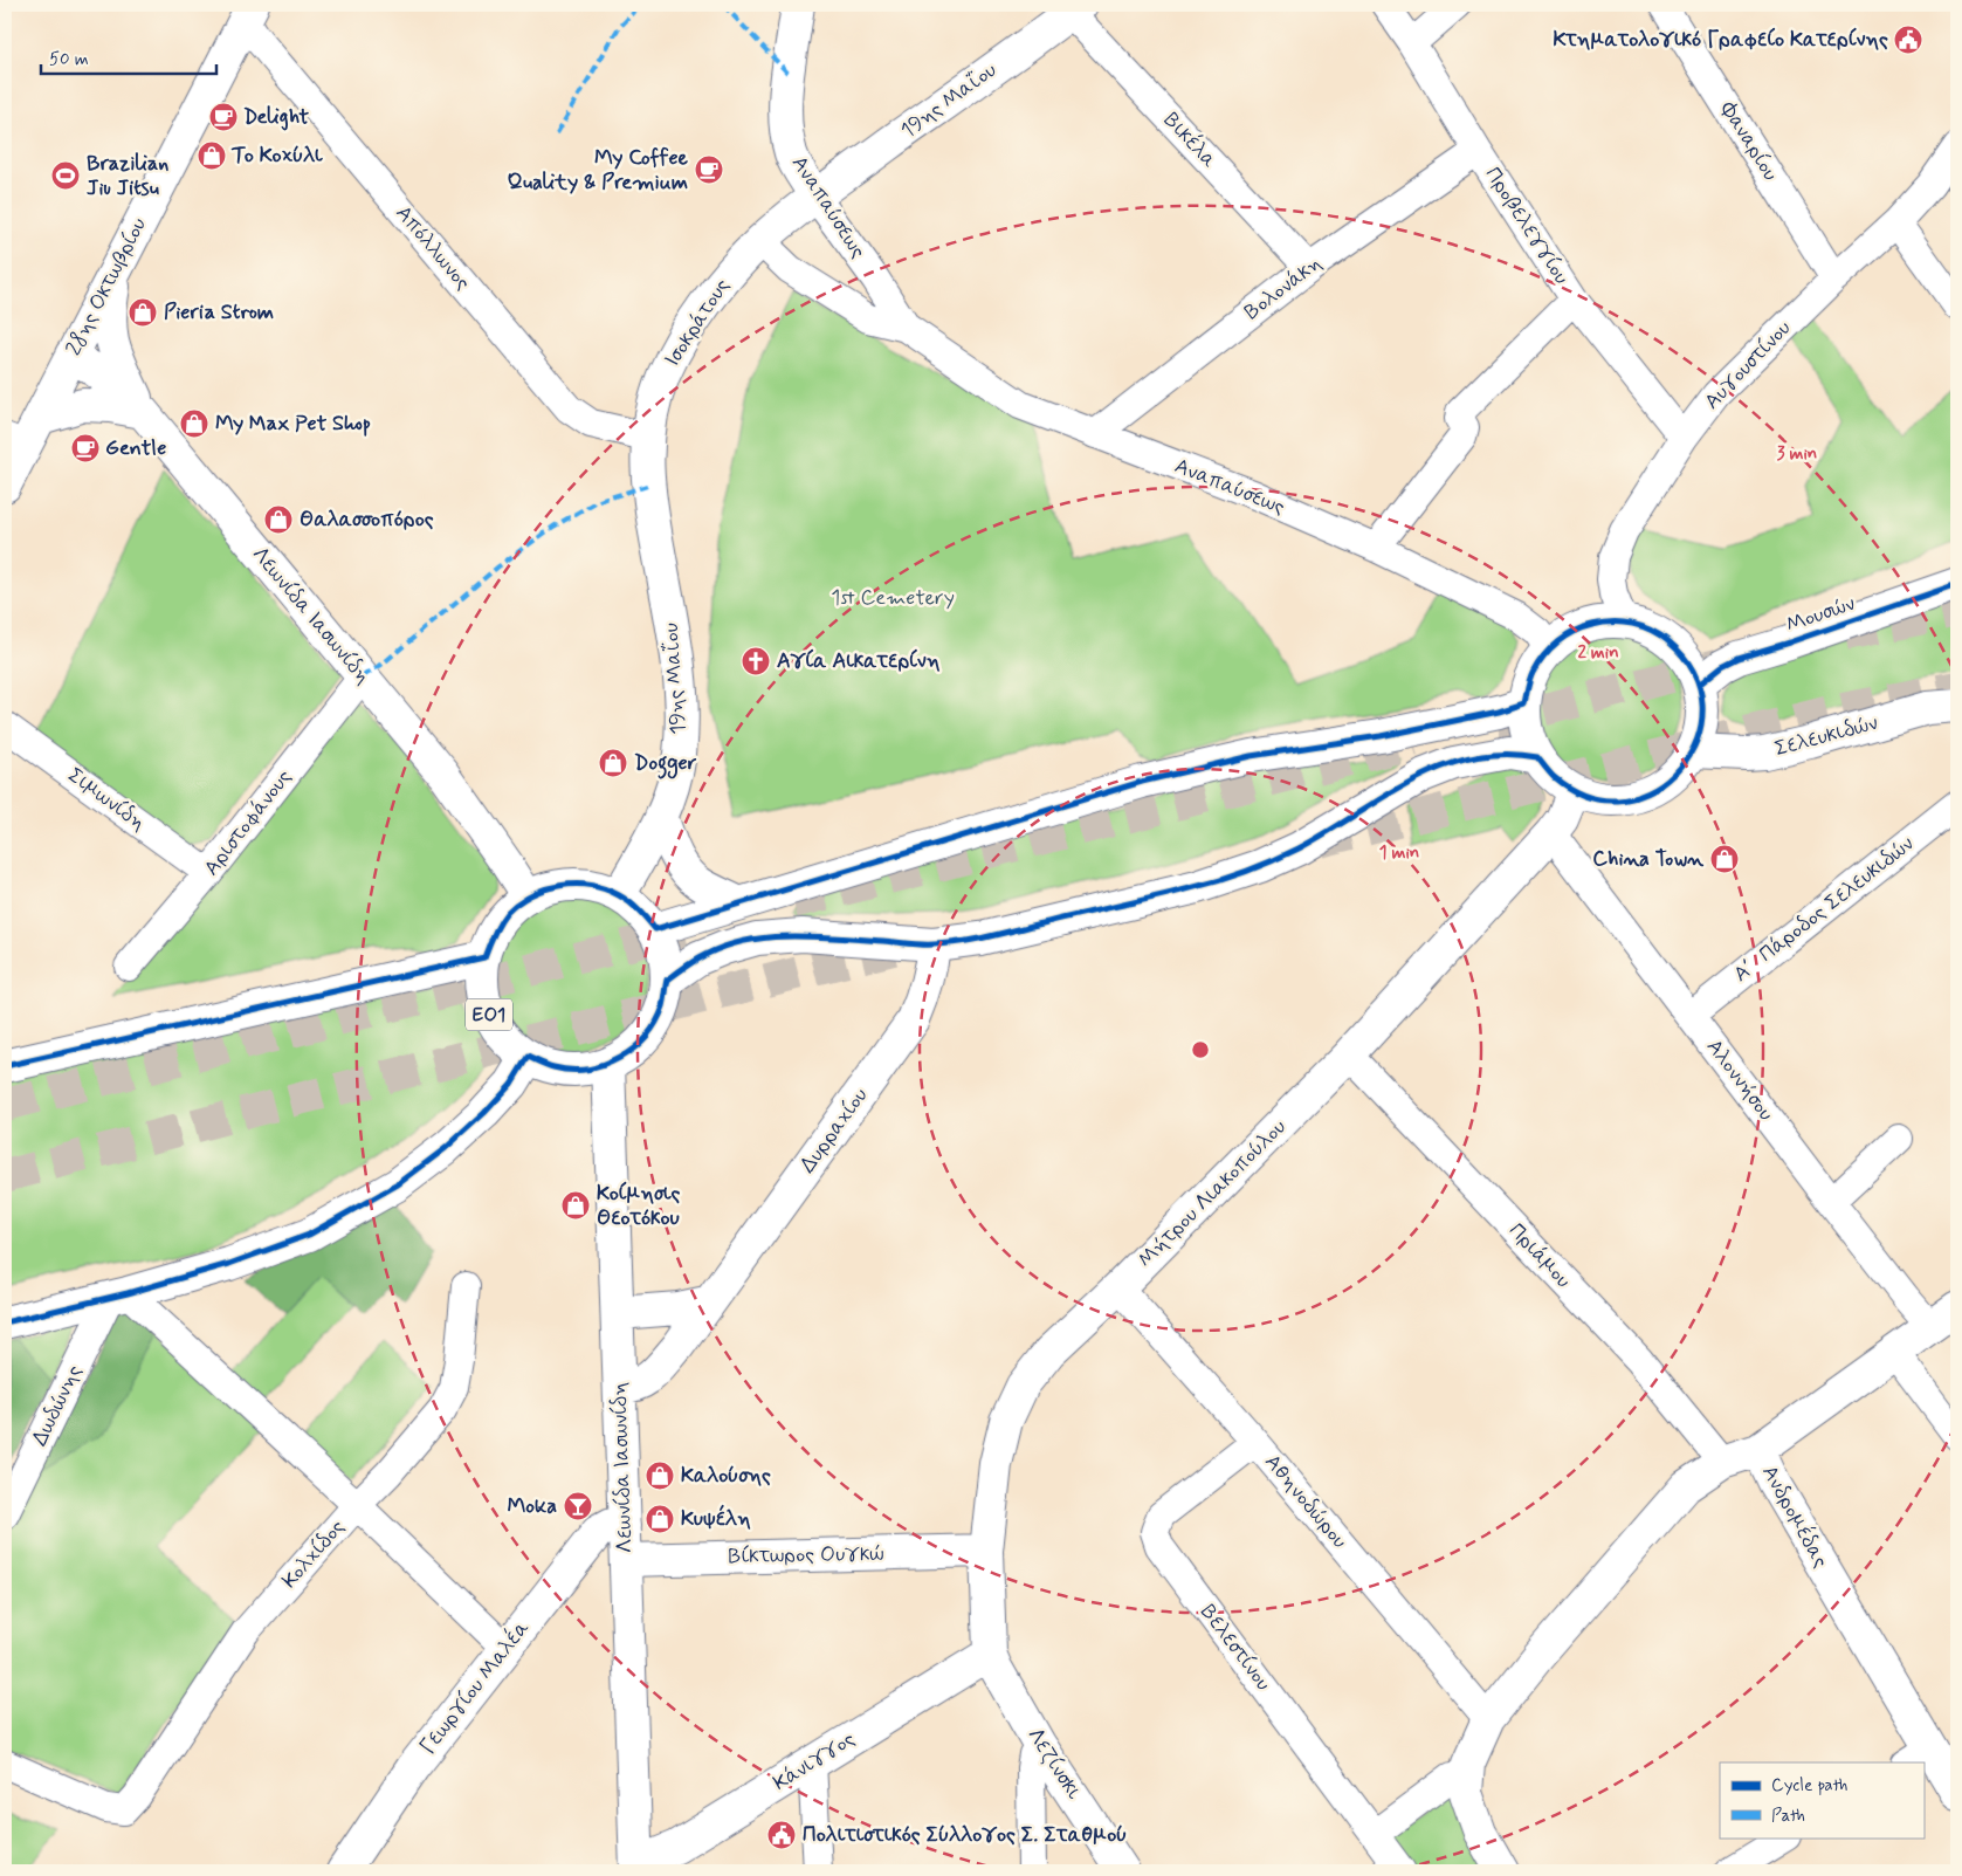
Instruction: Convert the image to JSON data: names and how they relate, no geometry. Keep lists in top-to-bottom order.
{
  "streets": {
    "main road": [
      "19ης Μαΐου",
      "Αναπαύσεως",
      "28ης Οκτωβρίου",
      "Ισοκράτους",
      "Μουσών",
      "Λεωνίδα Ιασωνίδη",
      "Σελευκιδών",
      "ΕΟ1",
      "Δυρραχίου",
      "Μήτρου Λιακοπούλου",
      "Ανδρομέδας",
      "Βίκτωρος Ουγκώ",
      "Γεωργίου Μαλέα",
      "Κάνιγγος",
      "Λεζίνσκι"
    ],
    "street": [
      "Βικέλα",
      "Φαναρίου",
      "Προβελεγγίου",
      "Απόλλωνος",
      "Βολονάκη",
      "Αυγουστίνου",
      "Σιμωνίδη",
      "Αριστοφάνους",
      "Α΄ Πάροδος Σελευκιδών",
      "Αλοννήσου",
      "Πριάμου",
      "Δωδώνης",
      "Αθηνοδώρου",
      "Κολχίδος",
      "Βελεστίνου"
    ]
  },
  "crossings": [
    ["19ης Μαΐου", "Βικέλα"],
    ["19ης Μαΐου", "Αναπαύσεως"],
    ["19ης Μαΐου", "Ισοκράτους"],
    ["19ης Μαΐου", "Λεωνίδα Ιασωνίδη"],
    ["19ης Μαΐου", "ΕΟ1"],
    ["Βικέλα", "Βολονάκη"],
    ["Φαναρίου", "Αυγουστίνου"],
    ["Αναπαύσεως", "Βολονάκη"],
    ["Αναπαύσεως", "Ισοκράτους"],
    ["Αναπαύσεως", "Αυγουστίνου"],
    ["Αναπαύσεως", "Μουσών"],
    ["Αναπαύσεως", "Σελευκιδών"],
    ["Αναπαύσεως", "Μήτρου Λιακοπούλου"],
    ["Προβελεγγίου", "Βολονάκη"],
    ["Προβελεγγίου", "Αυγουστίνου"],
    ["Απόλλωνος", "28ης Οκτωβρίου"],
    ["Απόλλωνος", "Ισοκράτους"],
    ["28ης Οκτωβρίου", "Λεωνίδα Ιασωνίδη"],
    ["Αυγουστίνου", "Μουσών"],
    ["Αυγουστίνου", "Σελευκιδών"],
    ["Αυγουστίνου", "Μήτρου Λιακοπούλου"],
    ["Μουσών", "Σελευκιδών"],
    ["Μουσών", "Μήτρου Λιακοπούλου"],
    ["Λεωνίδα Ιασωνίδη", "Αριστοφάνους"],
    ["Λεωνίδα Ιασωνίδη", "ΕΟ1"],
    ["Λεωνίδα Ιασωνίδη", "Δυρραχίου"],
    ["Λεωνίδα Ιασωνίδη", "Βίκτωρος Ουγκώ"],
    ["Λεωνίδα Ιασωνίδη", "Γεωργίου Μαλέα"],
    ["Λεωνίδα Ιασωνίδη", "Κάνιγγος"],
    ["Σελευκιδών", "Μήτρου Λιακοπούλου"],
    ["Σιμωνίδη", "Αριστοφάνους"],
    ["Α΄ Πάροδος Σελευκιδών", "Αλοννήσου"],
    ["ΕΟ1", "Δωδώνης"],
    ["Αλοννήσου", "Μήτρου Λιακοπούλου"],
    ["Αλοννήσου", "Ανδρομέδας"],
    ["Μήτρου Λιακοπούλου", "Πριάμου"],
    ["Μήτρου Λιακοπούλου", "Αθηνοδώρου"],
    ["Μήτρου Λιακοπούλου", "Βίκτωρος Ουγκώ"],
    ["Μήτρου Λιακοπούλου", "Κάνιγγος"],
    ["Μήτρου Λιακοπούλου", "Λεζίνσκι"],
    ["Αθηνοδώρου", "Βελεστίνου"],
    ["Κάνιγγος", "Λεζίνσκι"]
  ],
  "parks": ["1st Cemetery"],
  "places": {
    "public building": ["Κτηματολογικό Γραφείο Κατερίνης", "Πολιτιστικός Σύλλογος Σ. Σταθμού"],
    "cafe": ["Delight", "My Coffee Quality & Premium", "Gentle"],
    "shop": [
      "Το Κοχύλι",
      "Pieria Strom",
      "My Max Pet Shop",
      "Θαλασσοπόρος",
      "Dogger",
      "China Town",
      "Κοίμησις Θεοτόκου",
      "Καλούσης",
      "Κυψέλη"
    ],
    "sports": ["Brazilian Jiu Jitsu"],
    "church": ["Αγία Αικατερίνη"],
    "bar": ["Moka"]
  },
  "legend": ["Cycle path", "Path"],
  "scale_bar": "50 m",
  "rings": ["3 min", "2 min", "1 min"]
}
